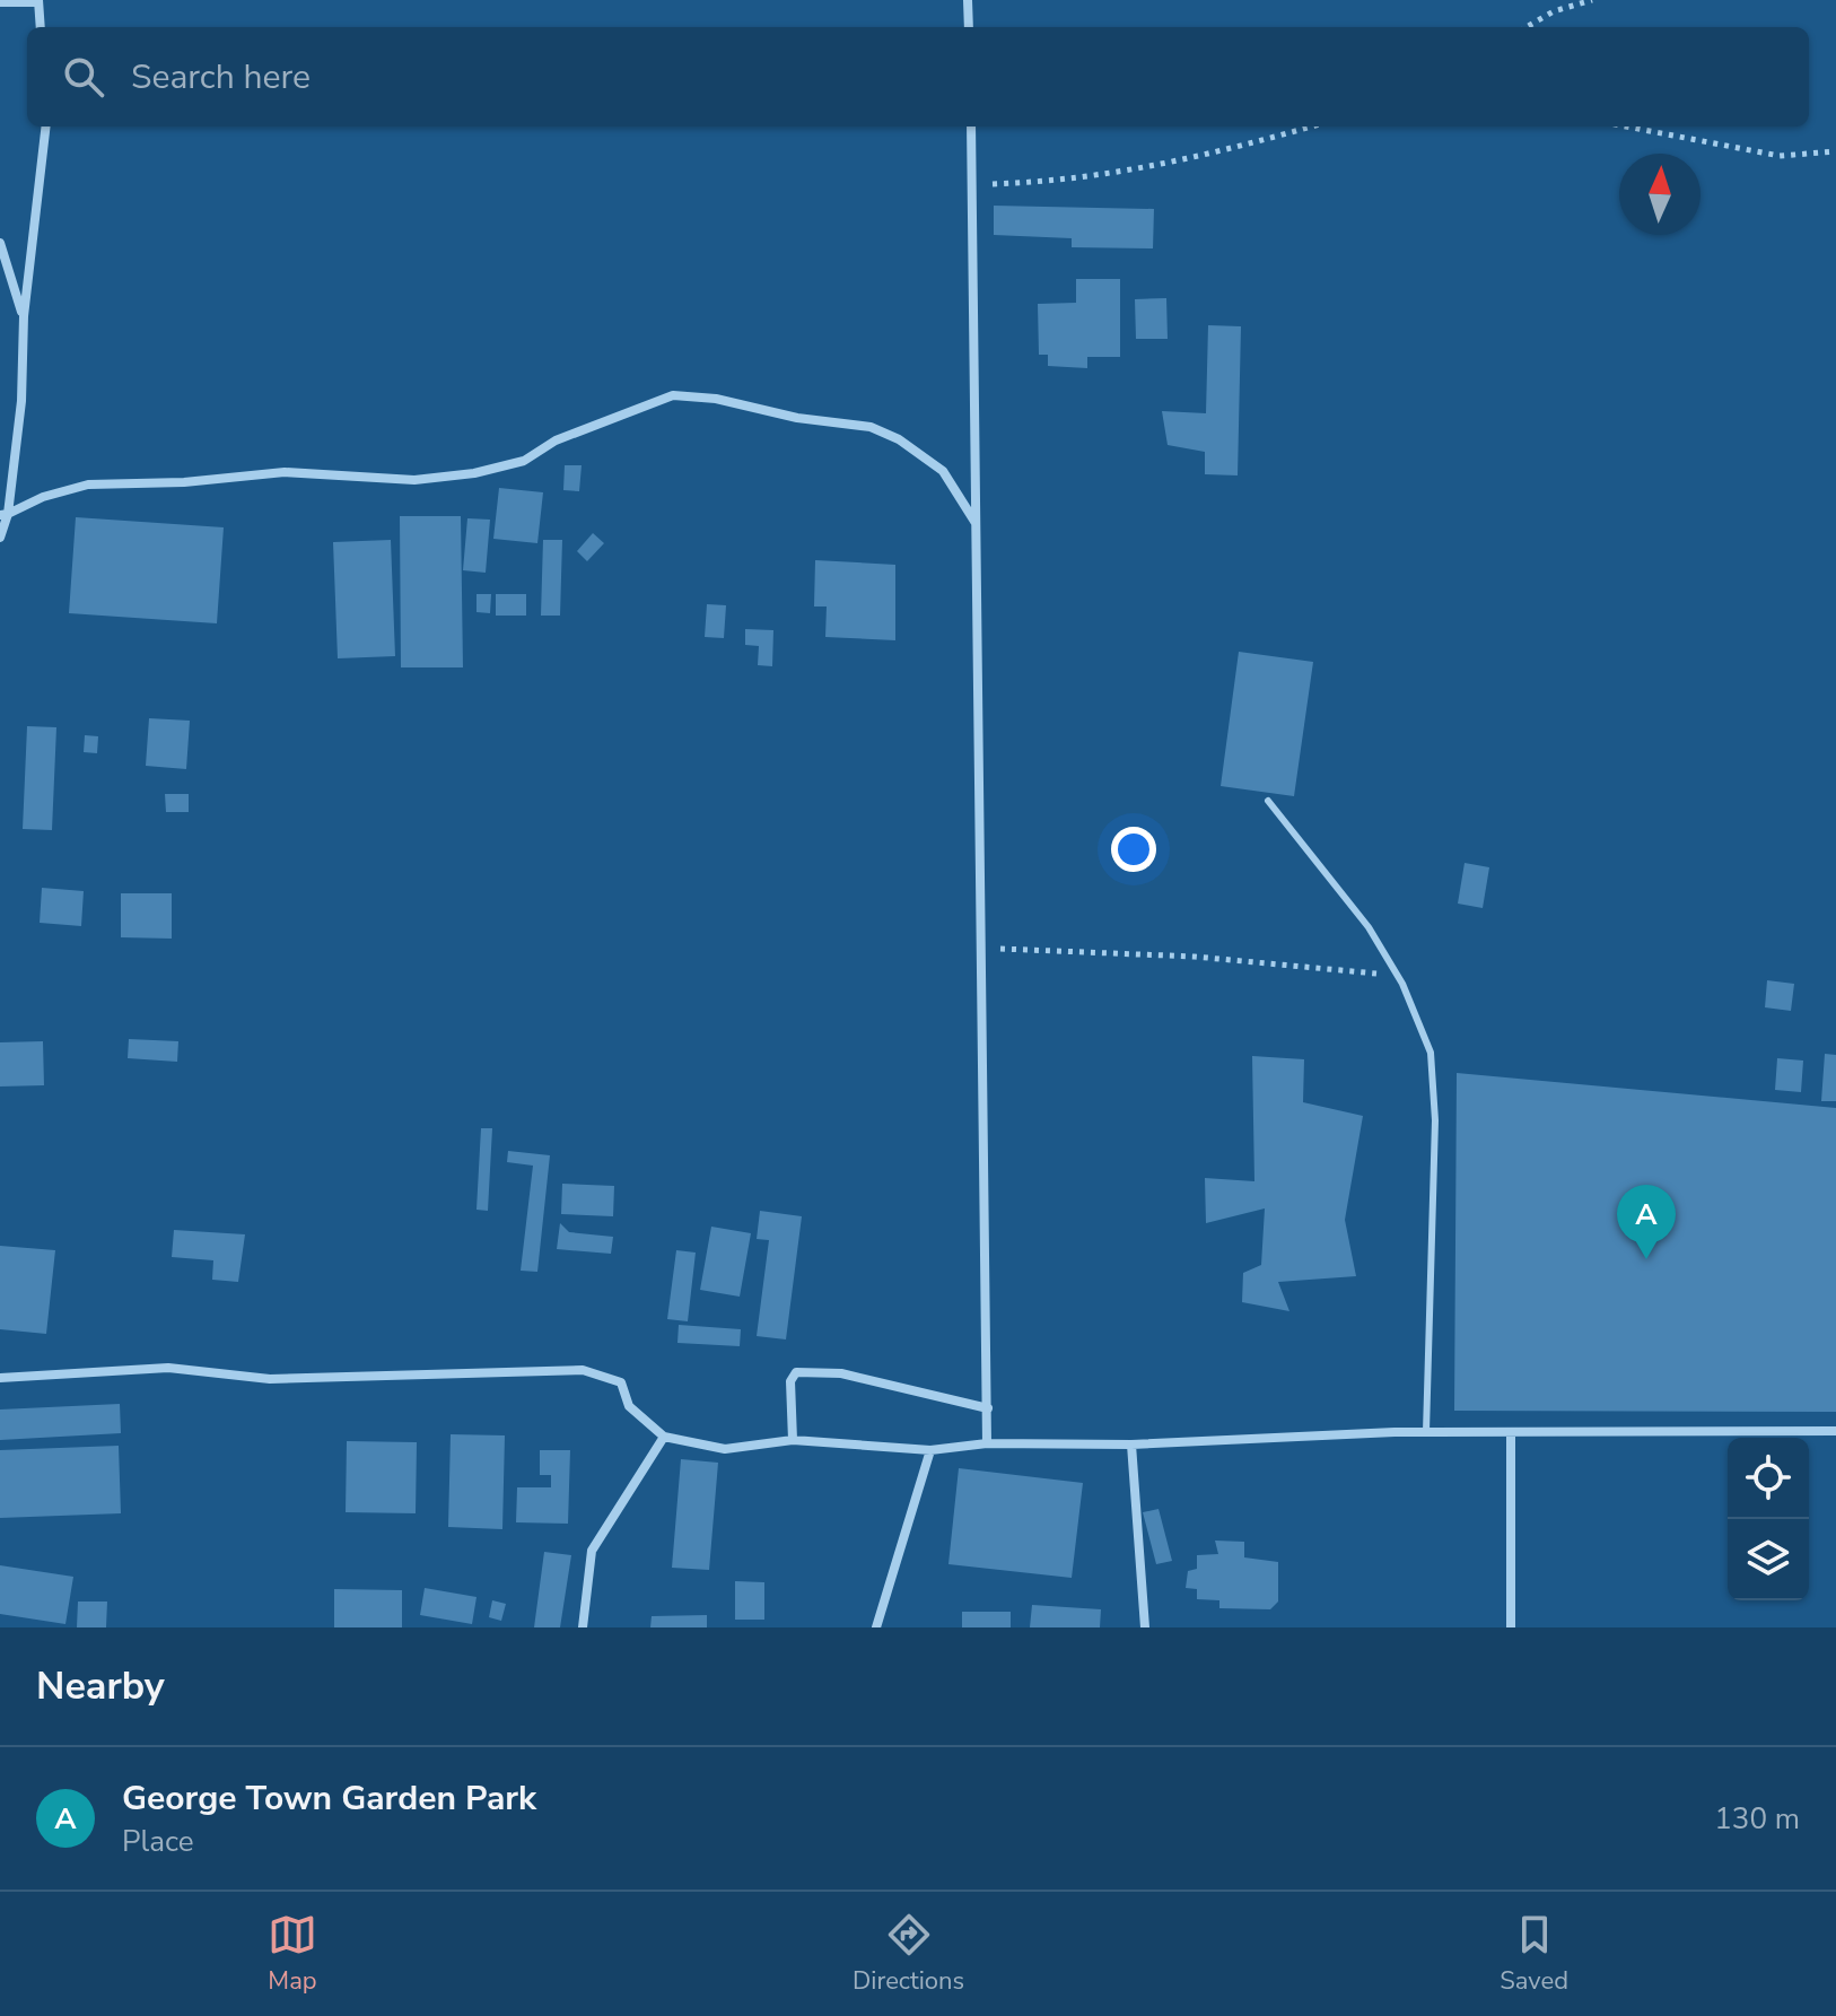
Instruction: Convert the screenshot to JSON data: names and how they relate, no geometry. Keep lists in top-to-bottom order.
{
  "north": "top",
  "page": {
    "search": "Search here",
    "pins": "A",
    "heading": "Nearby",
    "list": [
      {
        "mark": "A",
        "name": "George Town Garden Park",
        "note": "Place",
        "value": "130 m"
      }
    ],
    "nav": ["Map", "Directions", "Saved"]
  }
}
